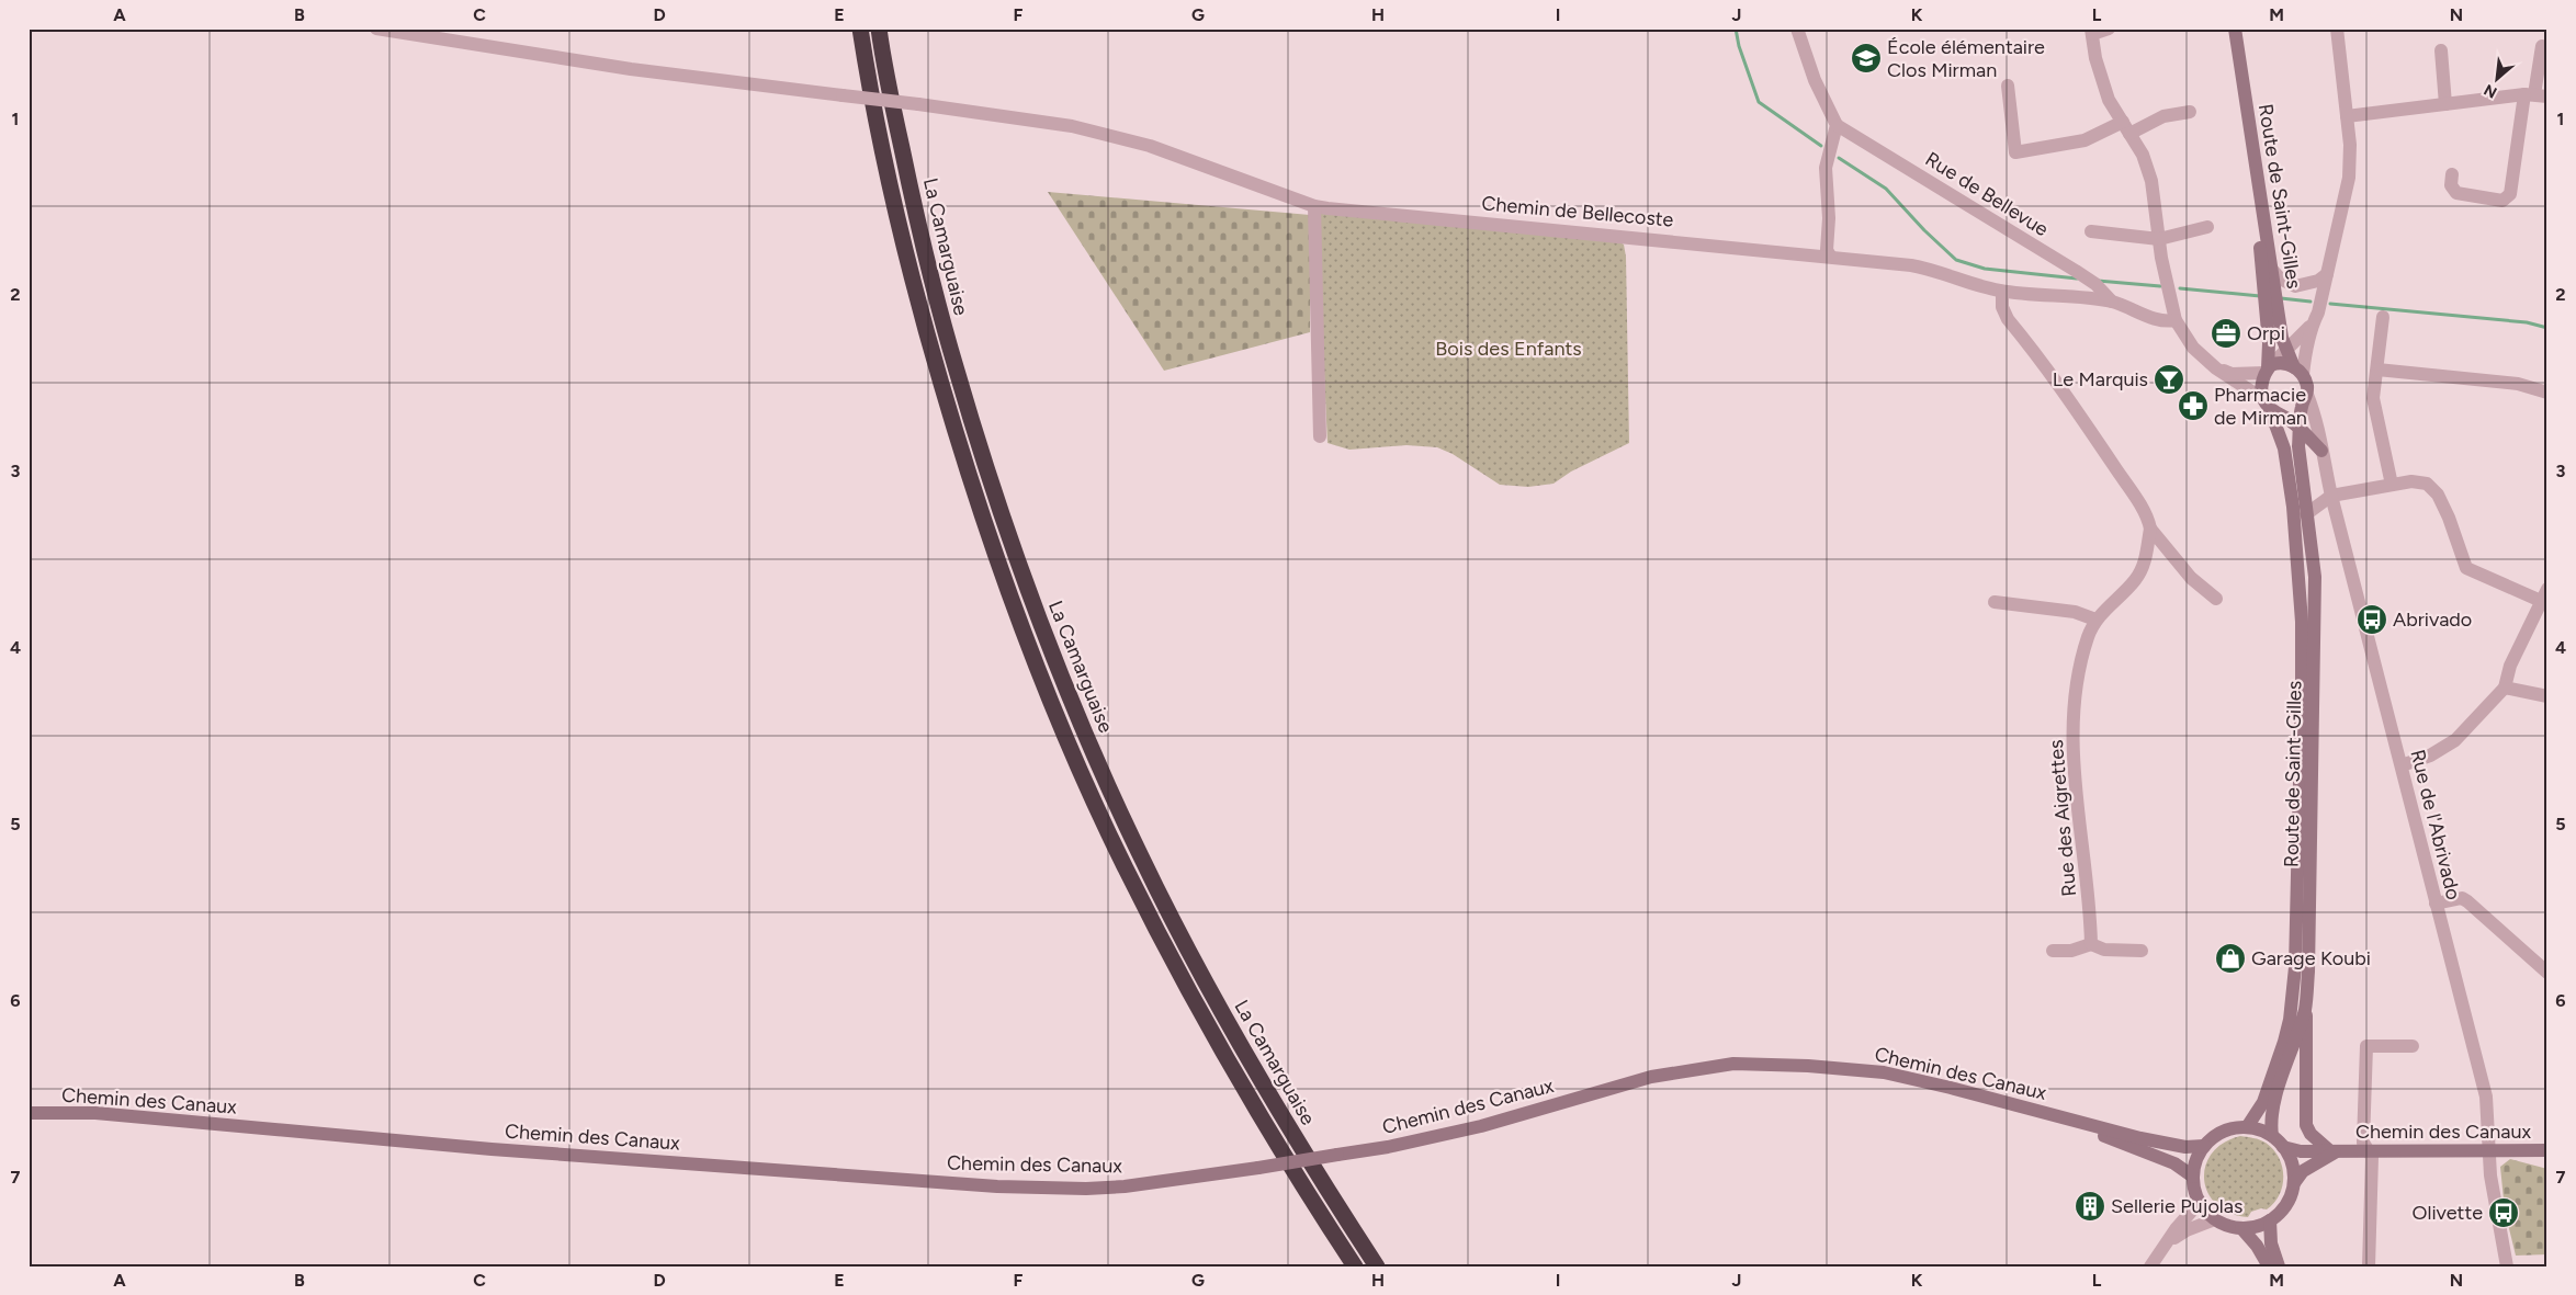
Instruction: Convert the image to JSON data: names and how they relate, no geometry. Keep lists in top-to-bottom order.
{
  "streets": {
    "highway": ["La Camarguaise"],
    "main road": ["Route de Saint-Gilles", "Chemin des Canaux"],
    "street": [
      "Rue de Bellevue",
      "Chemin de Bellecoste",
      "Rue des Aigrettes",
      "Rue de l'Abrivado"
    ]
  },
  "crossings": [
    ["Rue de Bellevue", "Chemin de Bellecoste"],
    ["Route de Saint-Gilles", "Rue de l'Abrivado"],
    ["Route de Saint-Gilles", "Chemin des Canaux"],
    ["Rue de l'Abrivado", "Chemin des Canaux"]
  ],
  "parks": ["Bois des Enfants"],
  "places": {
    "school or university": ["École élémentaire Clos Mirman"],
    "office": ["Orpi"],
    "bar": ["Le Marquis"],
    "pharmacy": ["Pharmacie de Mirman"],
    "bus stop": ["Abrivado", "Olivette"],
    "shop": ["Garage Koubi"],
    "building": ["Sellerie Pujolas"]
  },
  "north": "bottom left",
  "grid": {
    "columns": [
      "A",
      "B",
      "C",
      "D",
      "E",
      "F",
      "G",
      "H",
      "I",
      "J",
      "K",
      "L",
      "M",
      "N"
    ],
    "rows": [
      "1",
      "2",
      "3",
      "4",
      "5",
      "6",
      "7"
    ]
  }
}
